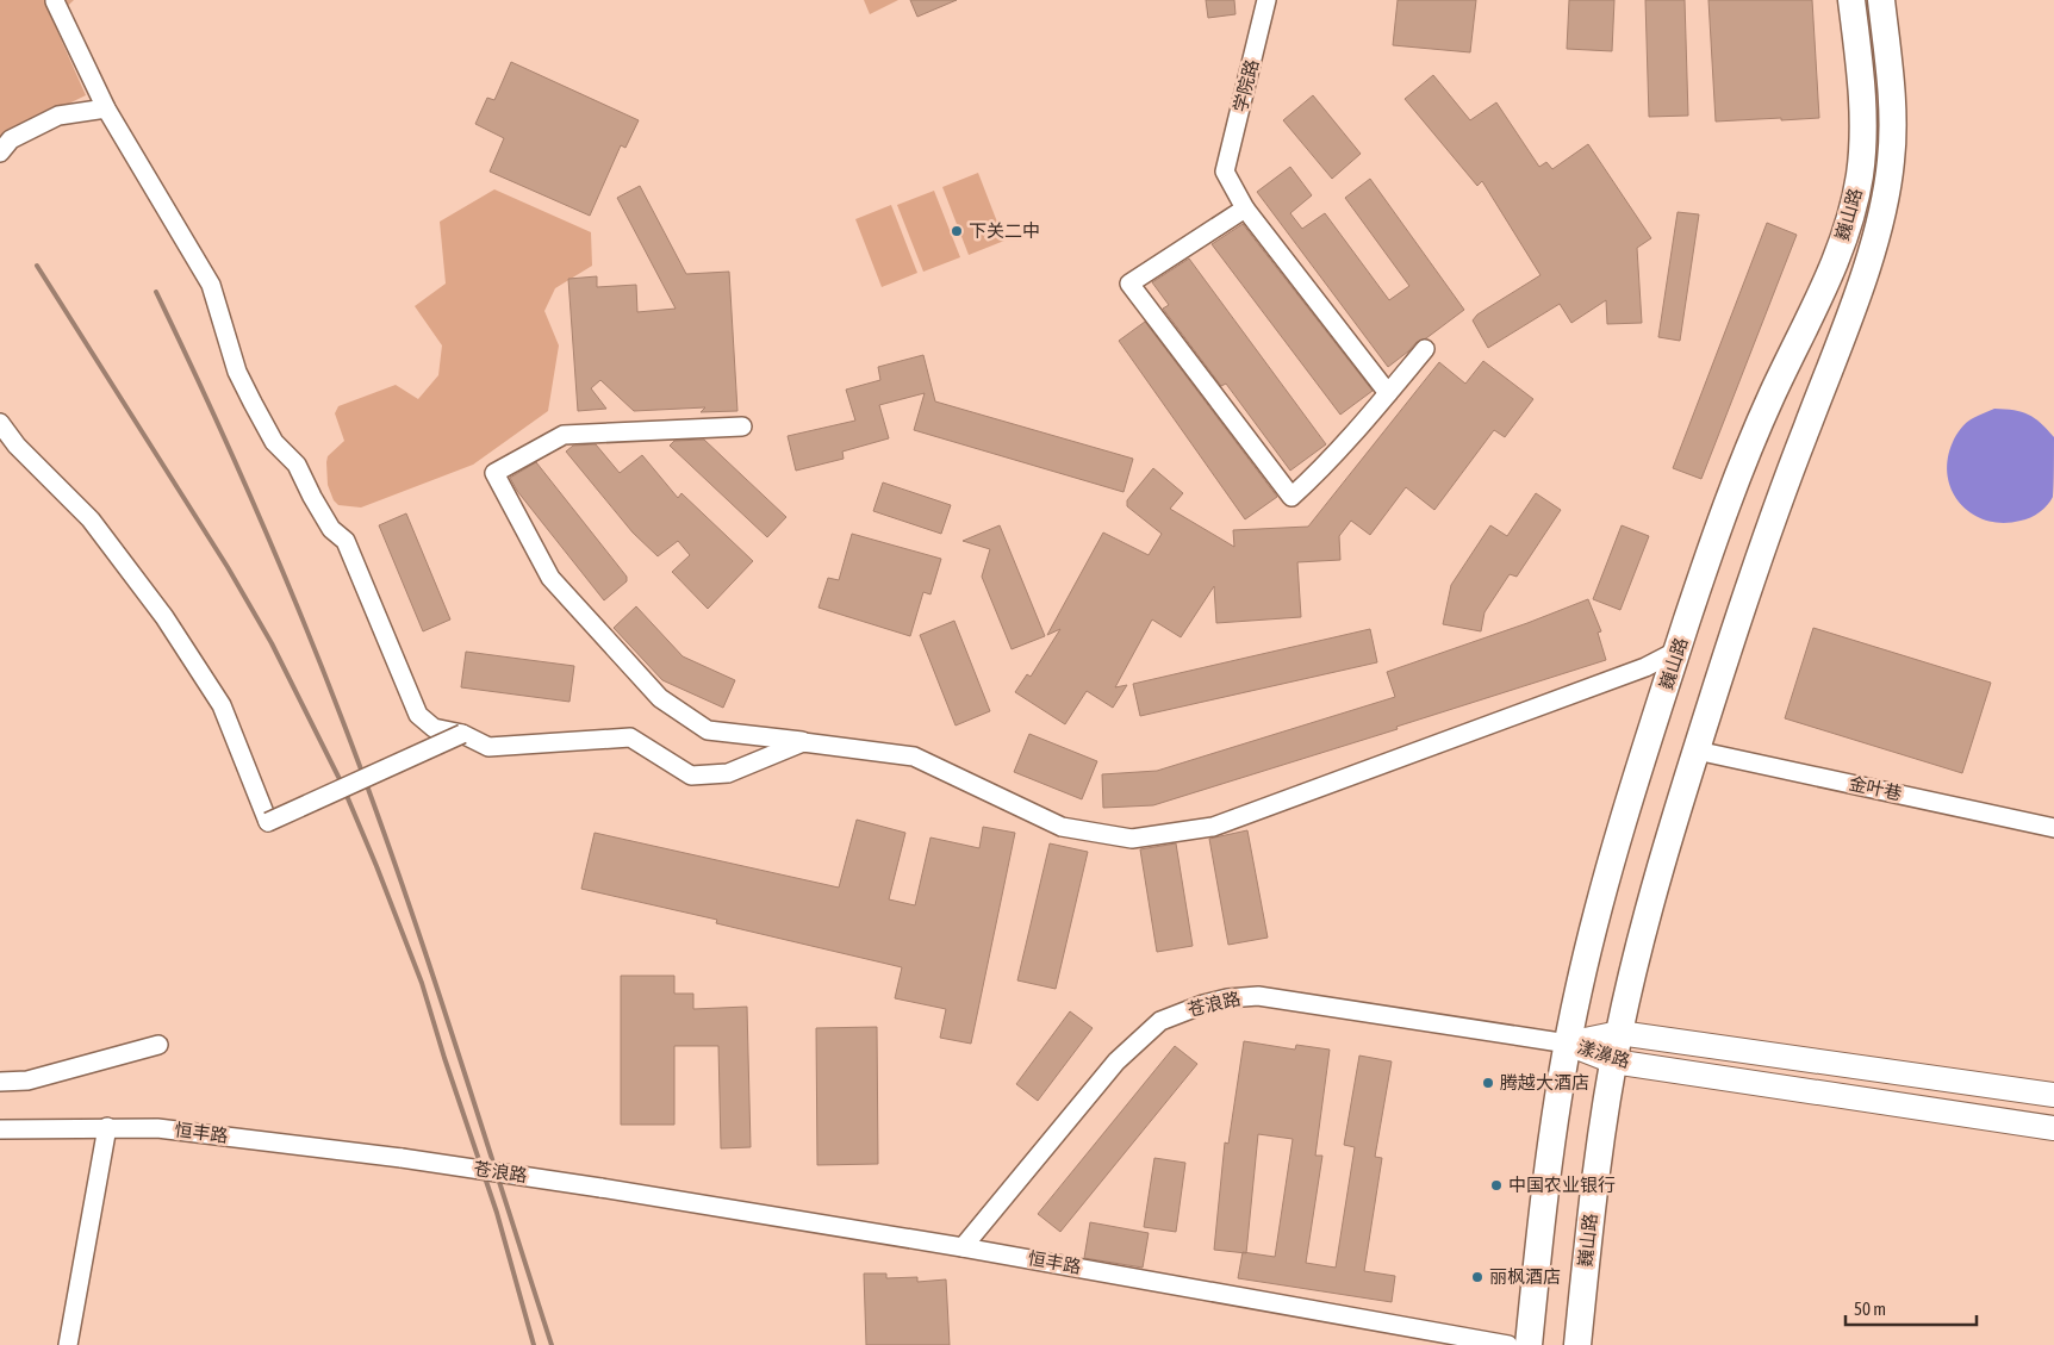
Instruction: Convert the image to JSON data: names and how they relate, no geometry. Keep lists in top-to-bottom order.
{
  "streets": {
    "highway": ["巍山路"],
    "main road": ["漾濞路"],
    "street": [
      "学院路",
      "金叶巷",
      "苍浪路",
      "恒丰路"
    ]
  },
  "crossings": [
    ["巍山路", "金叶巷"],
    ["巍山路", "苍浪路"],
    ["巍山路", "漾濞路"],
    ["苍浪路", "漾濞路"],
    ["苍浪路", "恒丰路"]
  ],
  "places": [
    "下关二中",
    "腾越大酒店",
    "中国农业银行",
    "丽枫酒店"
  ],
  "scale_bar": "50 m"
}
